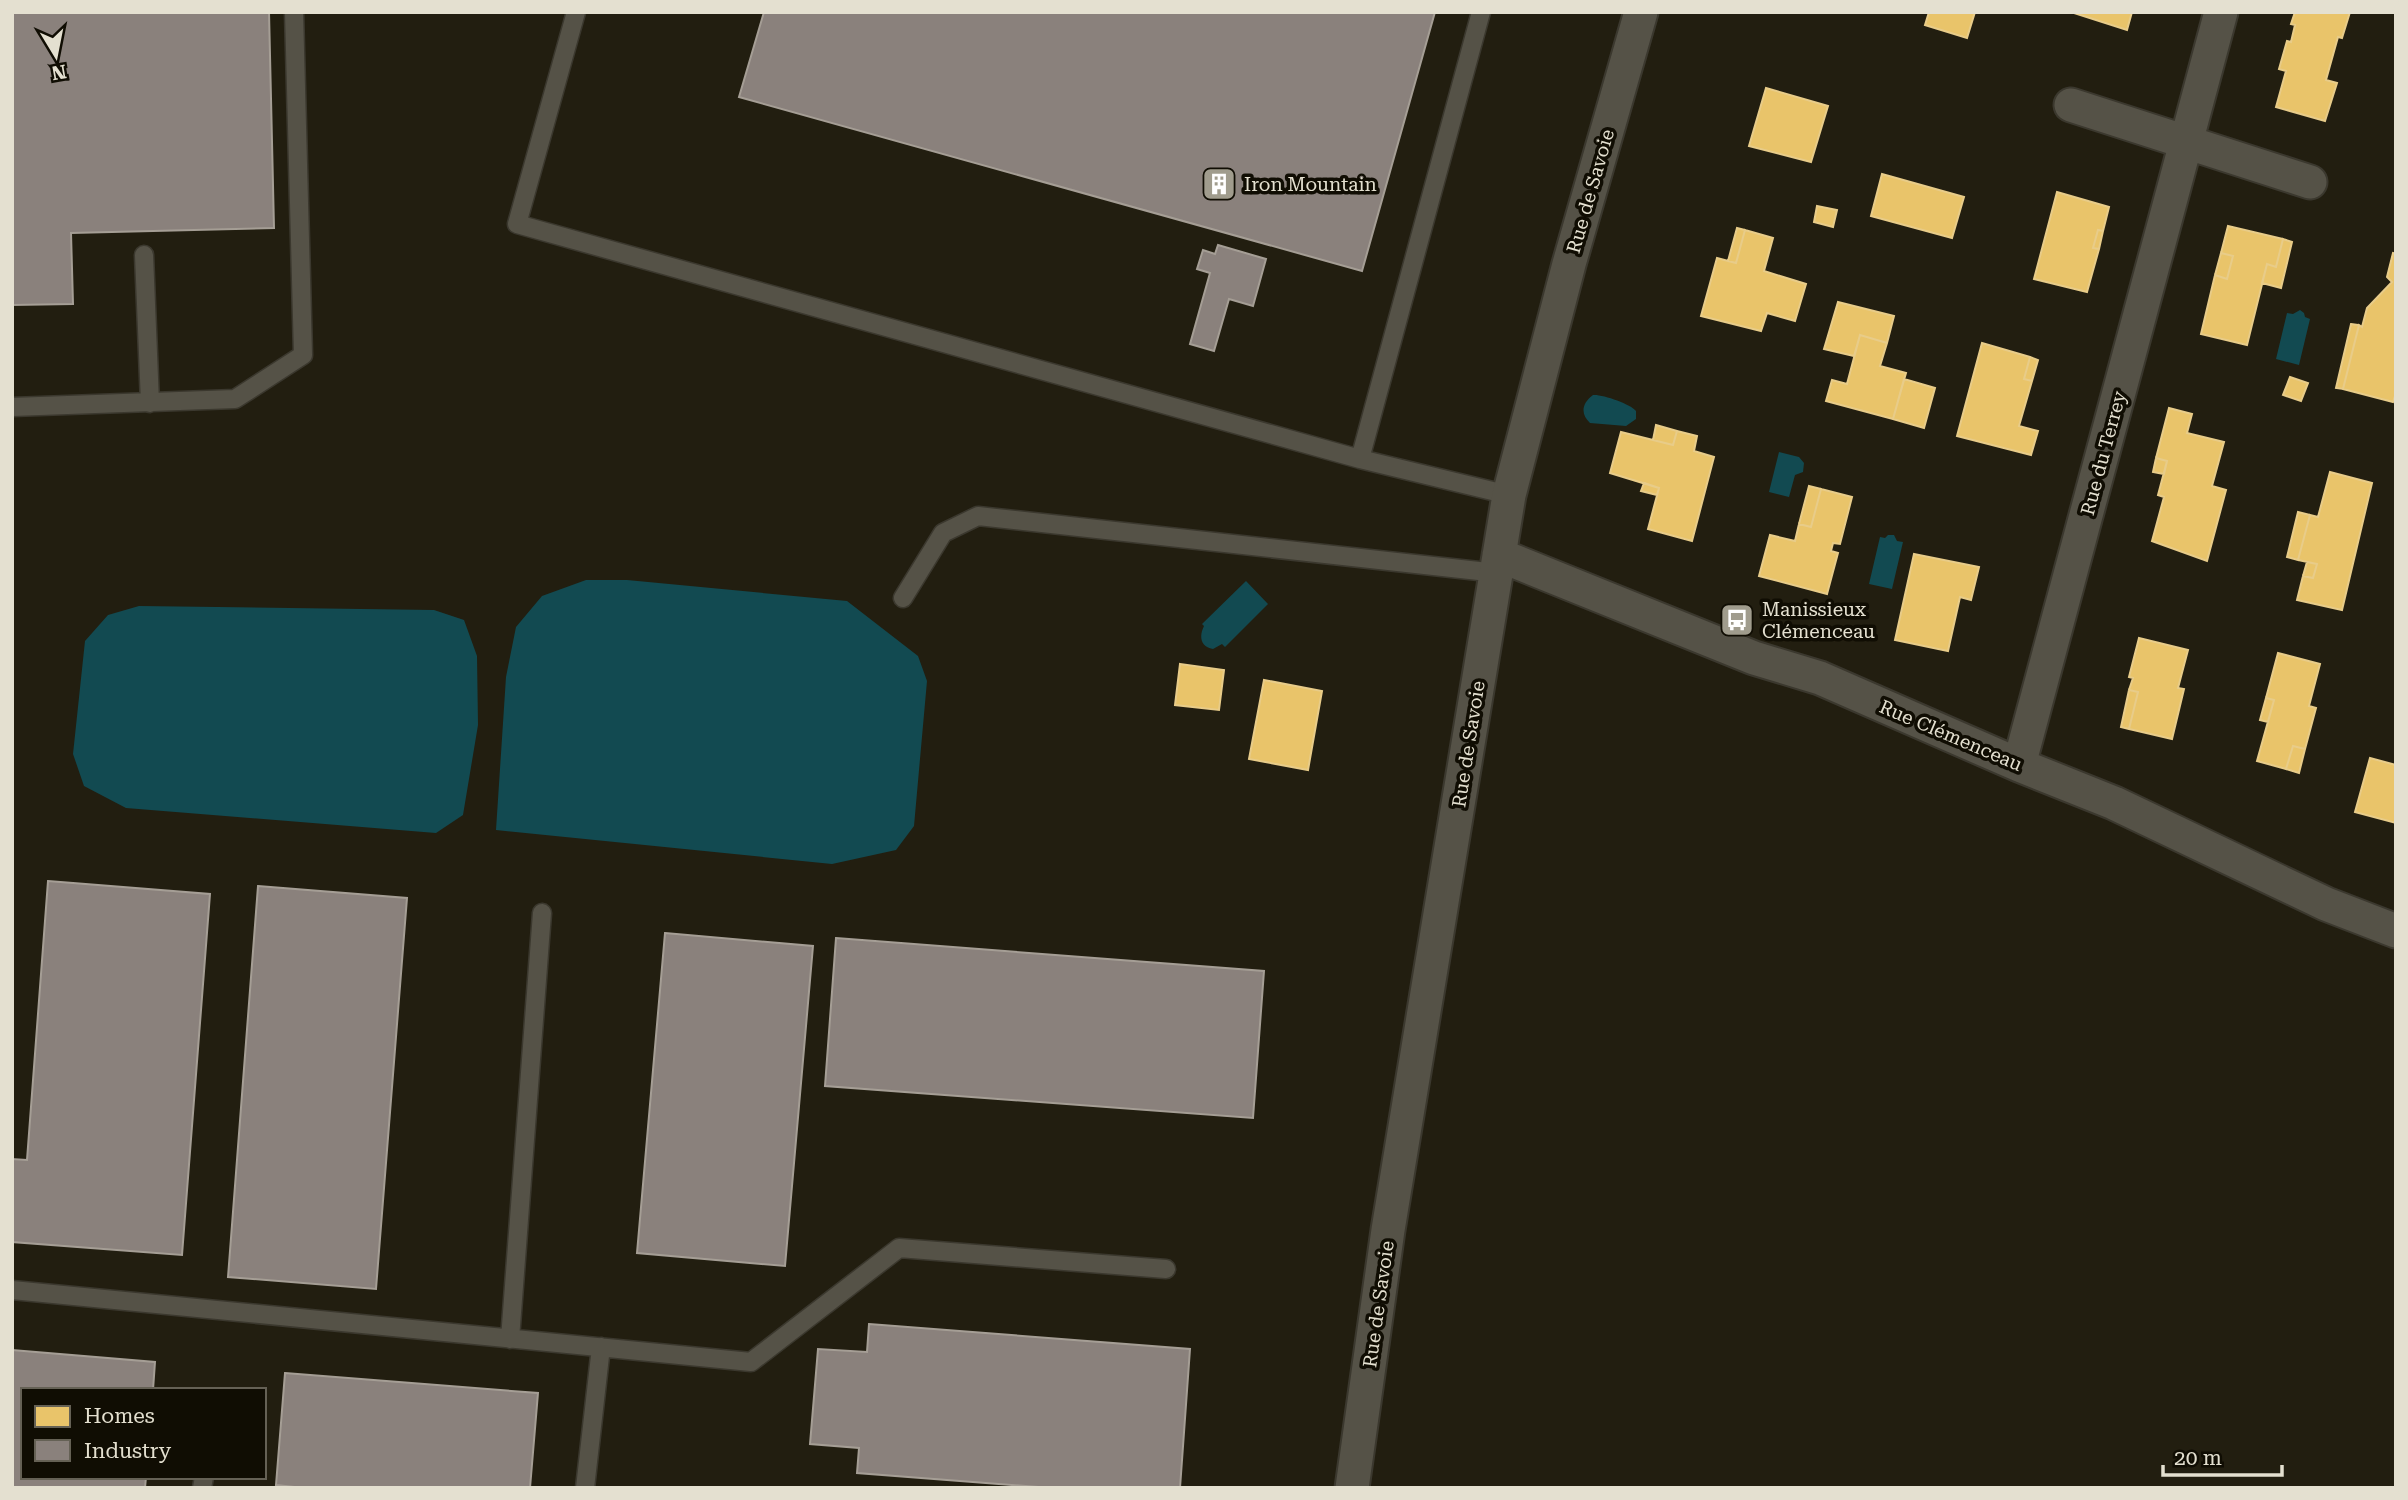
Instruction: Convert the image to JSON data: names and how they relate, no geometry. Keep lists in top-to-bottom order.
{
  "streets": {
    "street": ["Rue de Savoie", "Rue du Terrey", "Rue Clémenceau"]
  },
  "crossings": [
    ["Rue de Savoie", "Rue Clémenceau"],
    ["Rue du Terrey", "Rue Clémenceau"]
  ],
  "places": {
    "building": ["Iron Mountain"],
    "bus stop": ["Manissieux Clémenceau"]
  },
  "legend": ["Homes", "Industry"],
  "scale_bar": "20 m",
  "north": "bottom"
}
